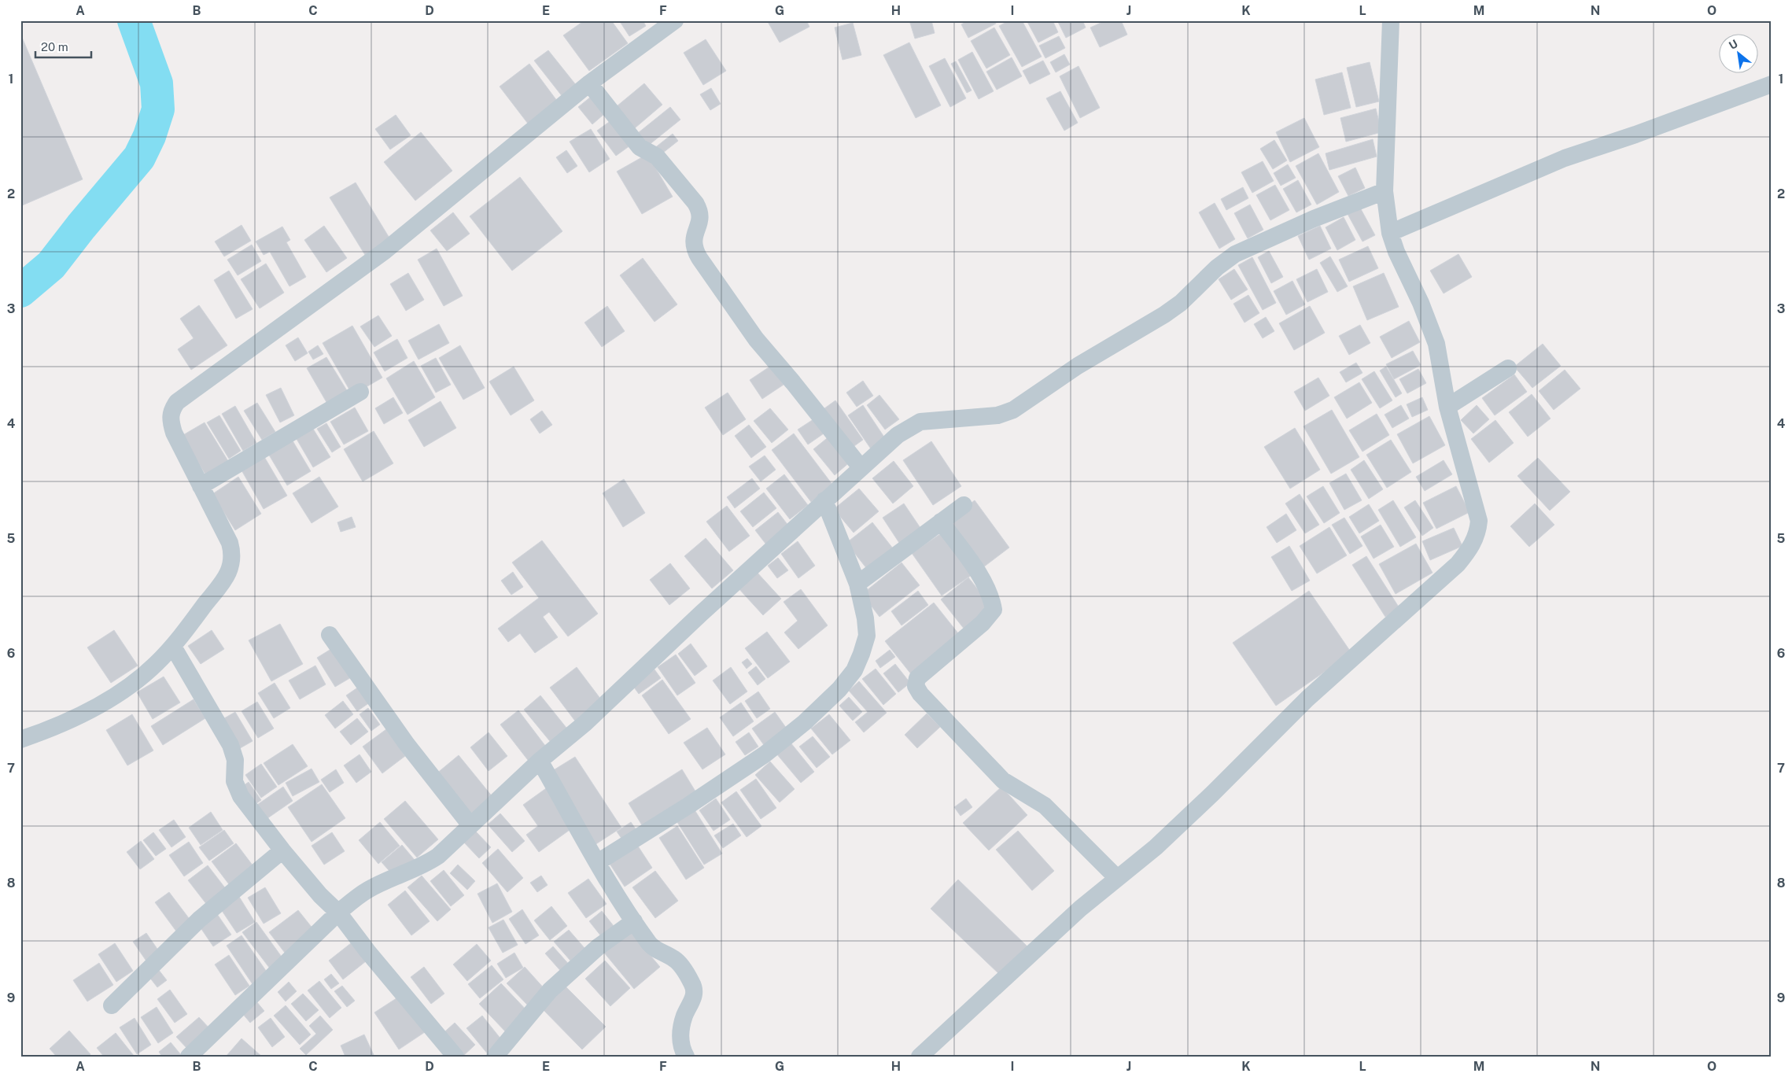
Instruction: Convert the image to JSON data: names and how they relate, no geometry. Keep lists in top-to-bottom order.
{
  "scale_bar": "20 m",
  "north": "top left",
  "grid": {
    "columns": [
      "A",
      "B",
      "C",
      "D",
      "E",
      "F",
      "G",
      "H",
      "I",
      "J",
      "K",
      "L",
      "M",
      "N",
      "O"
    ],
    "rows": [
      "1",
      "2",
      "3",
      "4",
      "5",
      "6",
      "7",
      "8",
      "9"
    ]
  }
}
